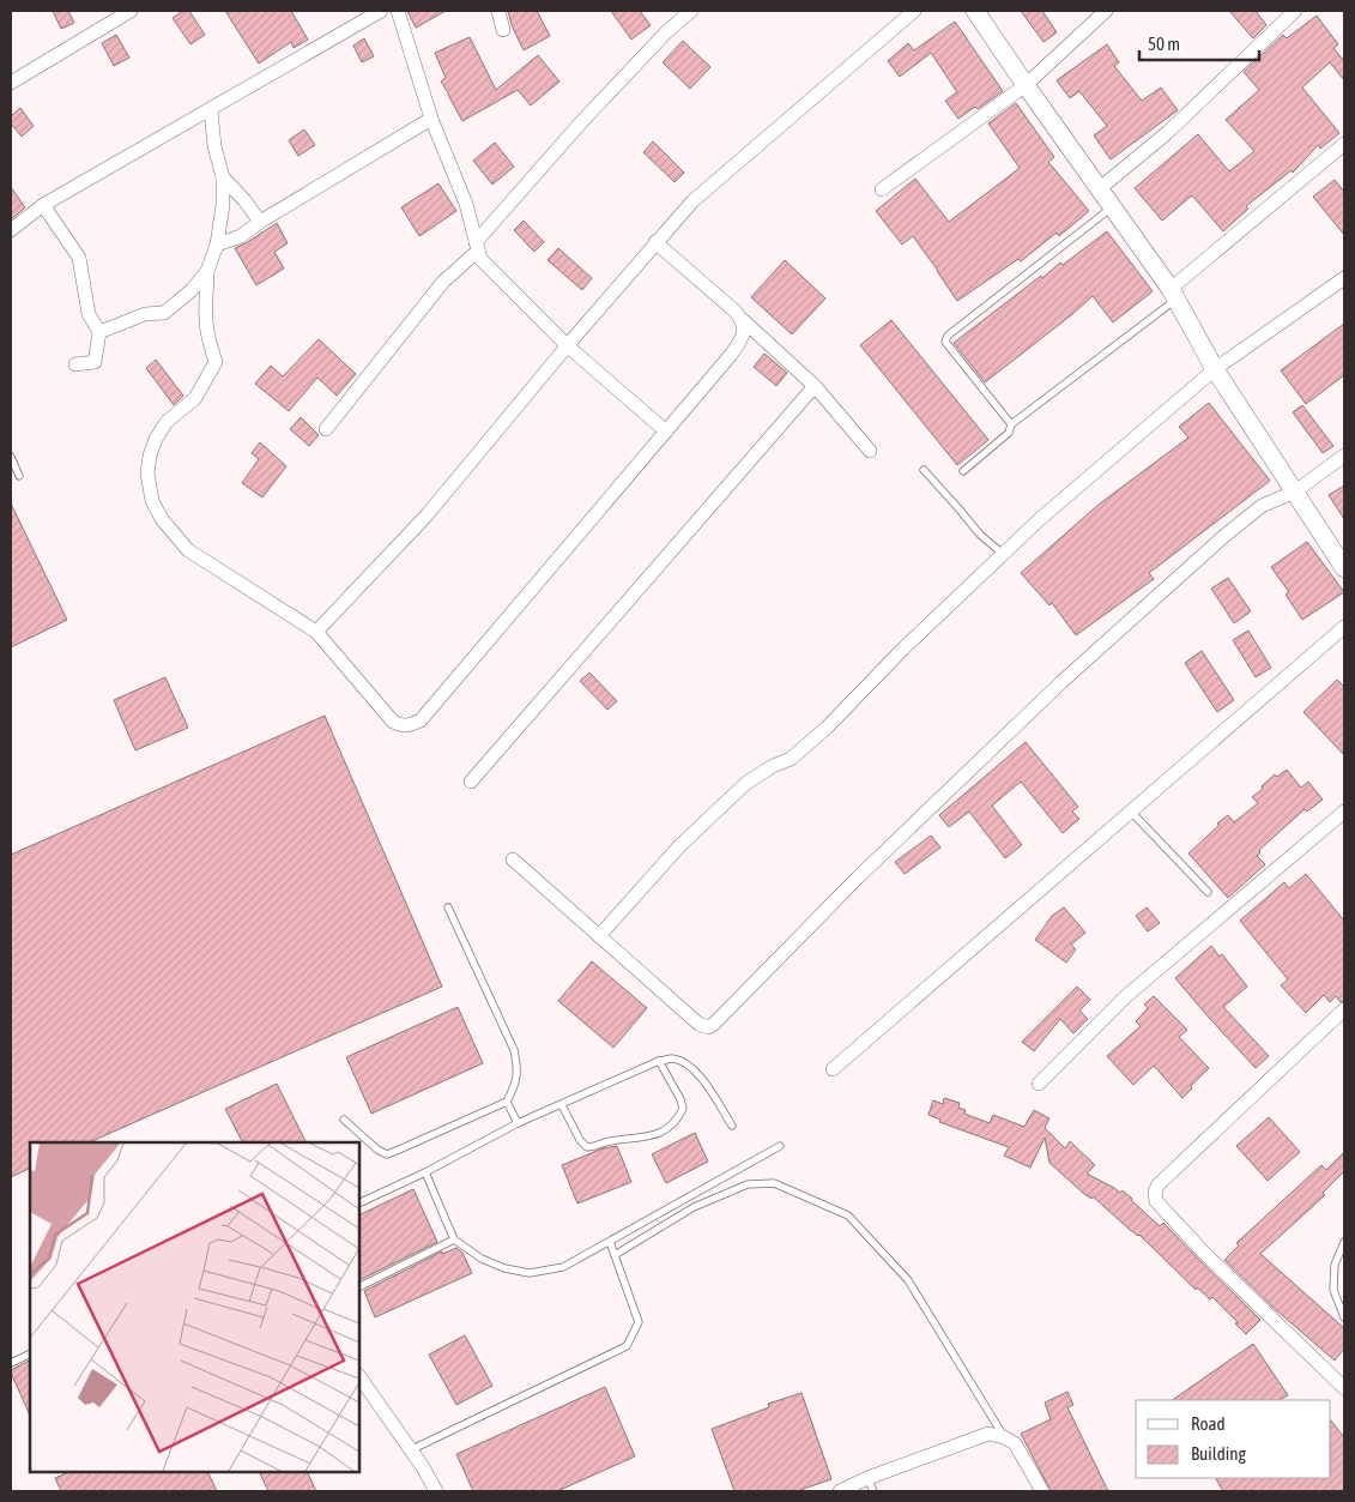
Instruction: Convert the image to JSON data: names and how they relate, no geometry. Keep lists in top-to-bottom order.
{
  "legend": ["Road", "Building"],
  "scale_bar": "50 m"
}
